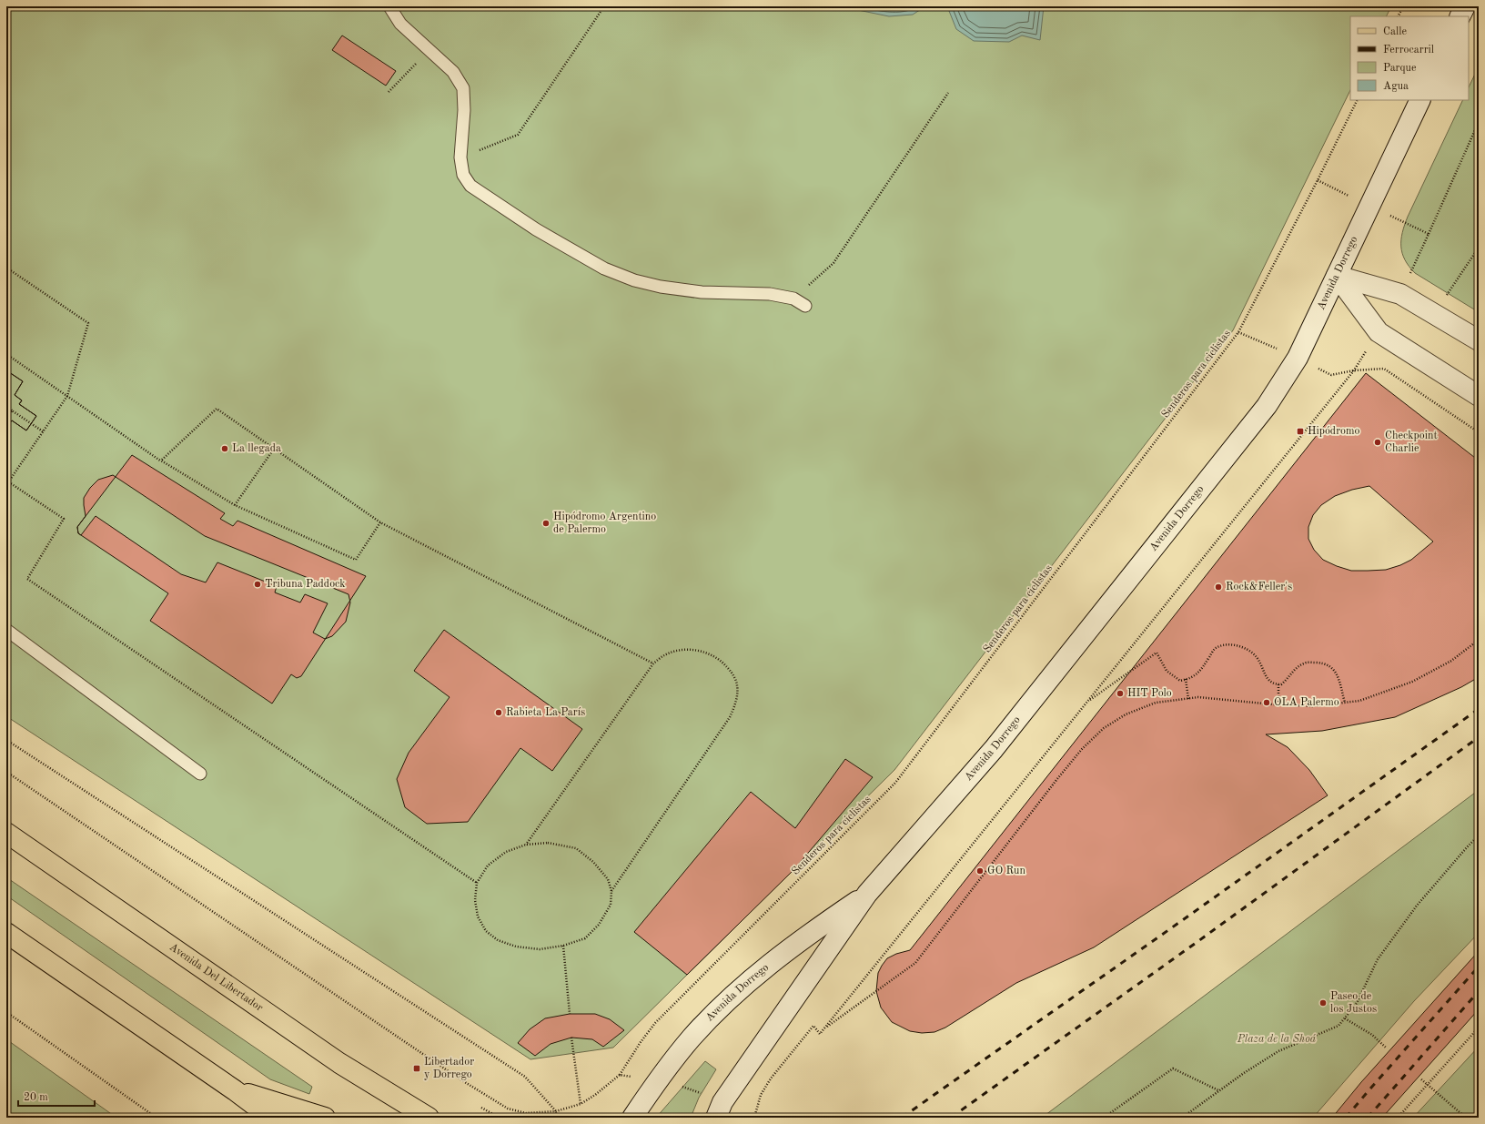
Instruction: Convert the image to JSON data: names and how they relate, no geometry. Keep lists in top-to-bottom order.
{
  "streets": {
    "main road": ["Avenida Dorrego", "Avenida Del Libertador"],
    "path": ["Senderos para ciclistas"]
  },
  "parks": ["Plaza de la Shoá"],
  "places": {
    "transit": ["Hipódromo", "Libertador y Dorrego"],
    "other": [
      "Checkpoint Charlie",
      "La llegada",
      "Hipódromo Argentino de Palermo",
      "Tribuna Paddock",
      "Rock&Feller's",
      "HIT Polo",
      "OLA Palermo",
      "Rabieta La París",
      "GO Run",
      "Paseo de los Justos"
    ]
  },
  "legend": [
    "Calle",
    "Ferrocarril",
    "Parque",
    "Agua"
  ],
  "scale_bar": "20 m"
}
